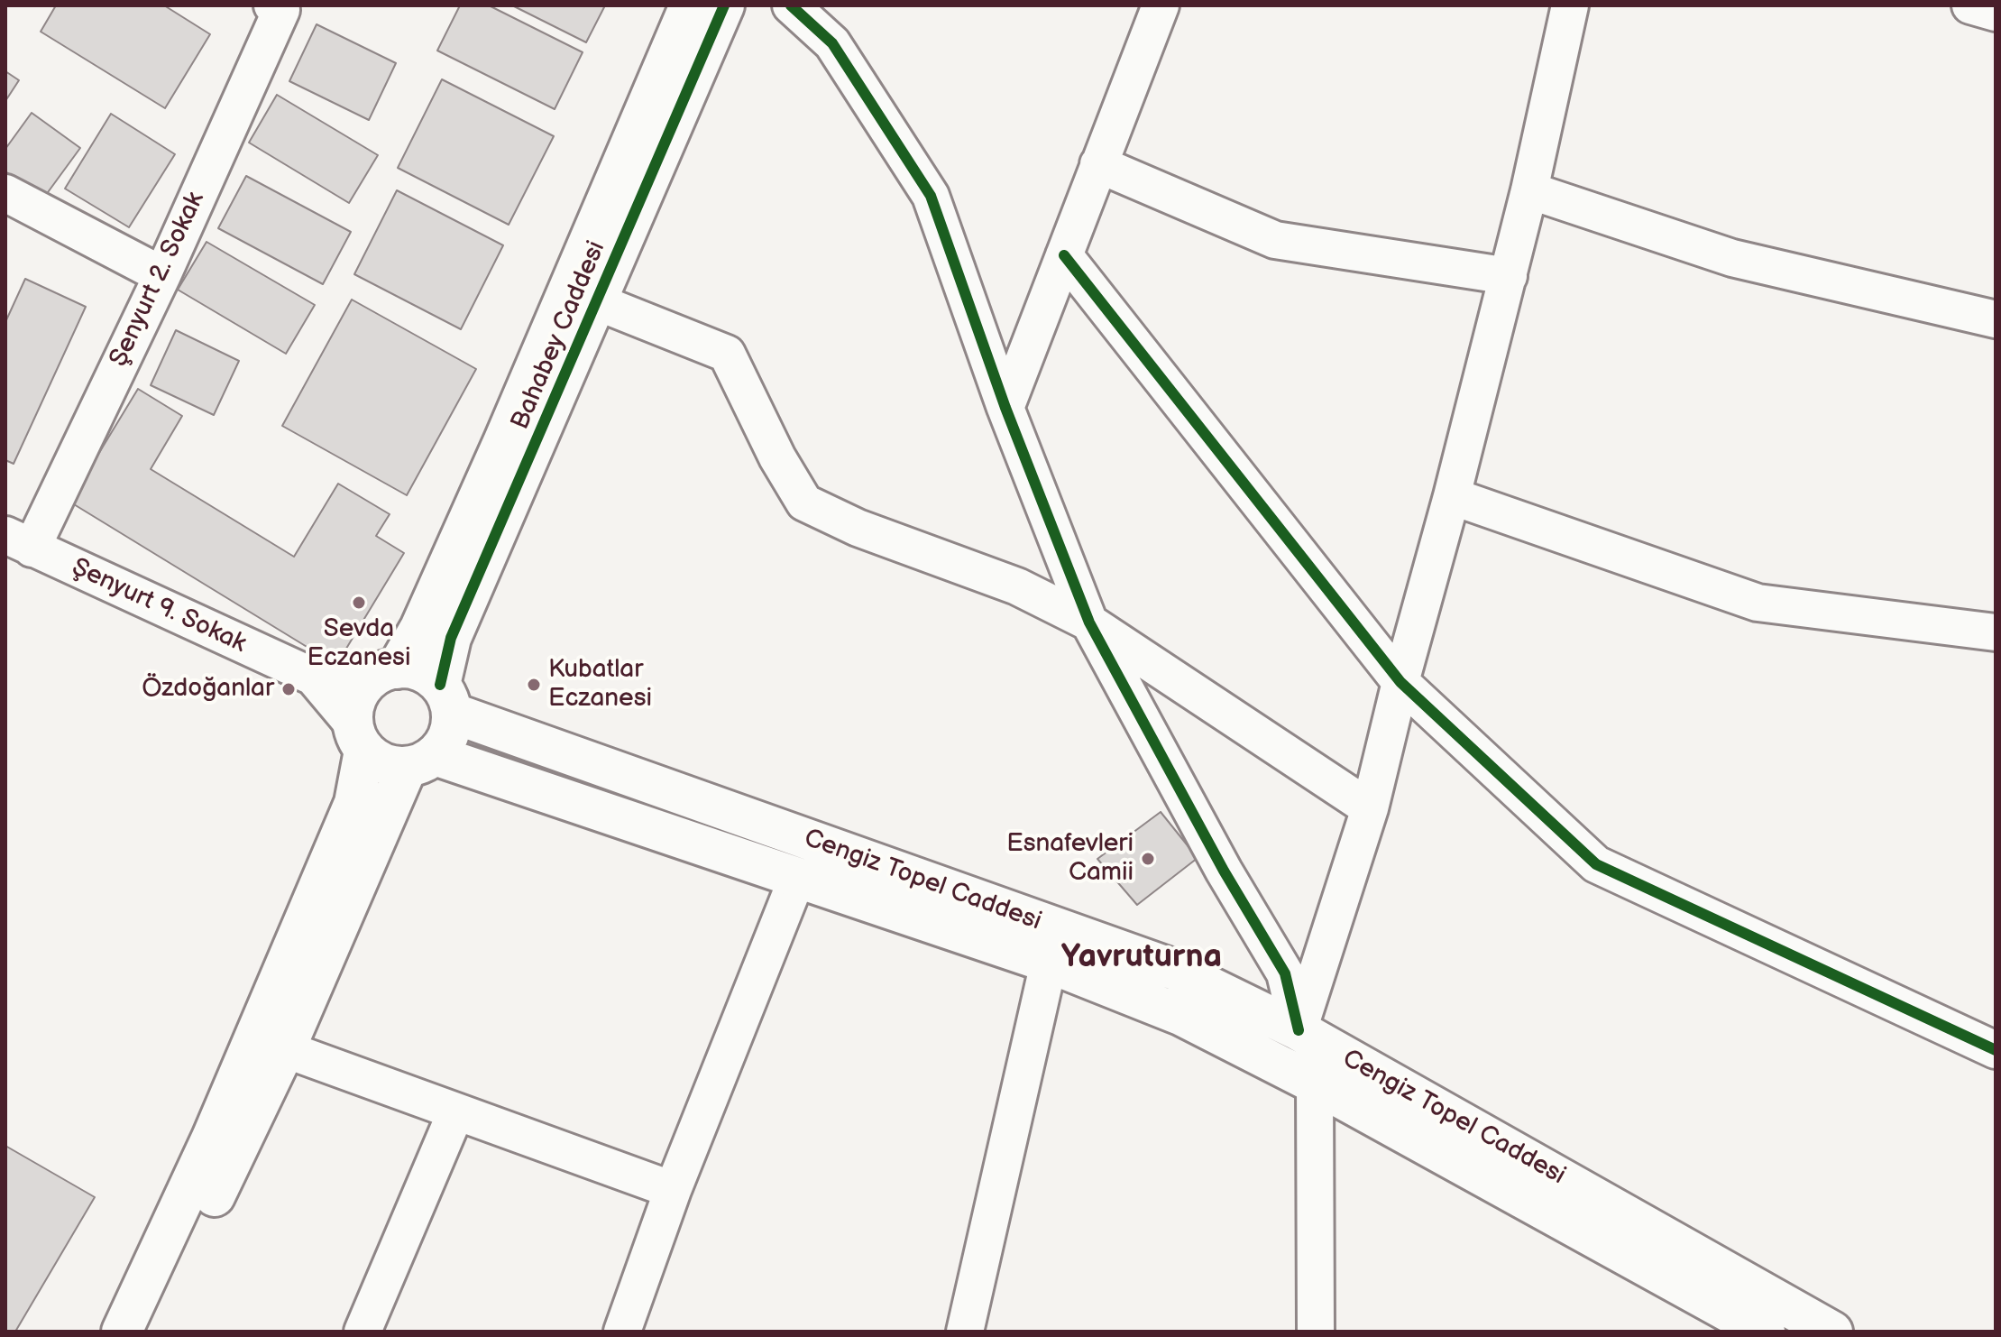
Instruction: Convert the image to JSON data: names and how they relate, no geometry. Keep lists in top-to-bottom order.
{
  "streets": {
    "main road": ["Bahabey Caddesi", "Cengiz Topel Caddesi"],
    "street": ["Şenyurt 2. Sokak", "Şenyurt 9. Sokak"]
  },
  "crossings": [
    ["Şenyurt 2. Sokak", "Şenyurt 9. Sokak"],
    ["Bahabey Caddesi", "Cengiz Topel Caddesi"]
  ],
  "districts": ["Yavruturna"],
  "places": [
    "Sevda Eczanesi",
    "Kubatlar Eczanesi",
    "Özdoğanlar",
    "Esnafevleri Camii"
  ]
}
